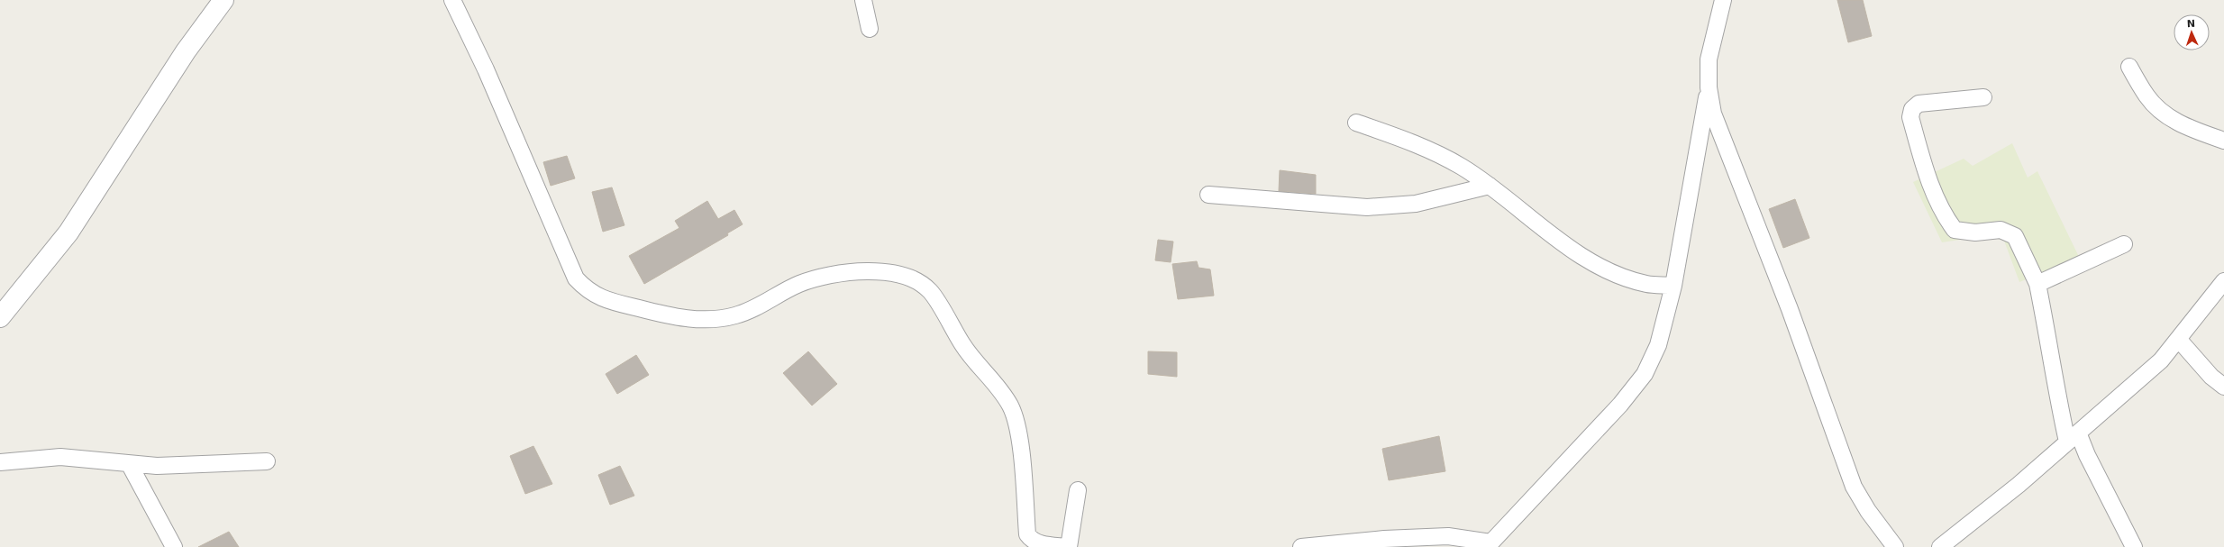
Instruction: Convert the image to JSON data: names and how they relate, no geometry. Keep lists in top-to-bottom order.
{
  "north": "top"
}
